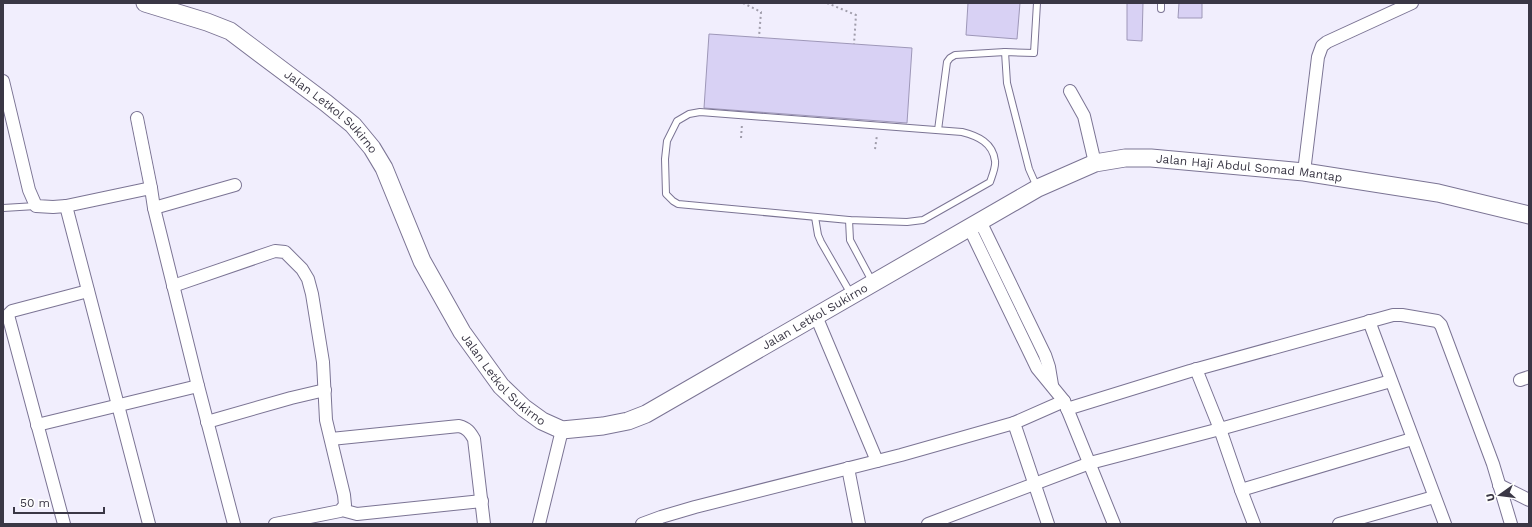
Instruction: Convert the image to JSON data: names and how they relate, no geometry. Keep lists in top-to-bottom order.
{
  "streets": {
    "main road": ["Jalan Letkol Sukirno", "Jalan Haji Abdul Somad Mantap"]
  },
  "crossings": [
    ["Jalan Letkol Sukirno", "Jalan Haji Abdul Somad Mantap"]
  ],
  "scale_bar": "50 m",
  "north": "left"
}
